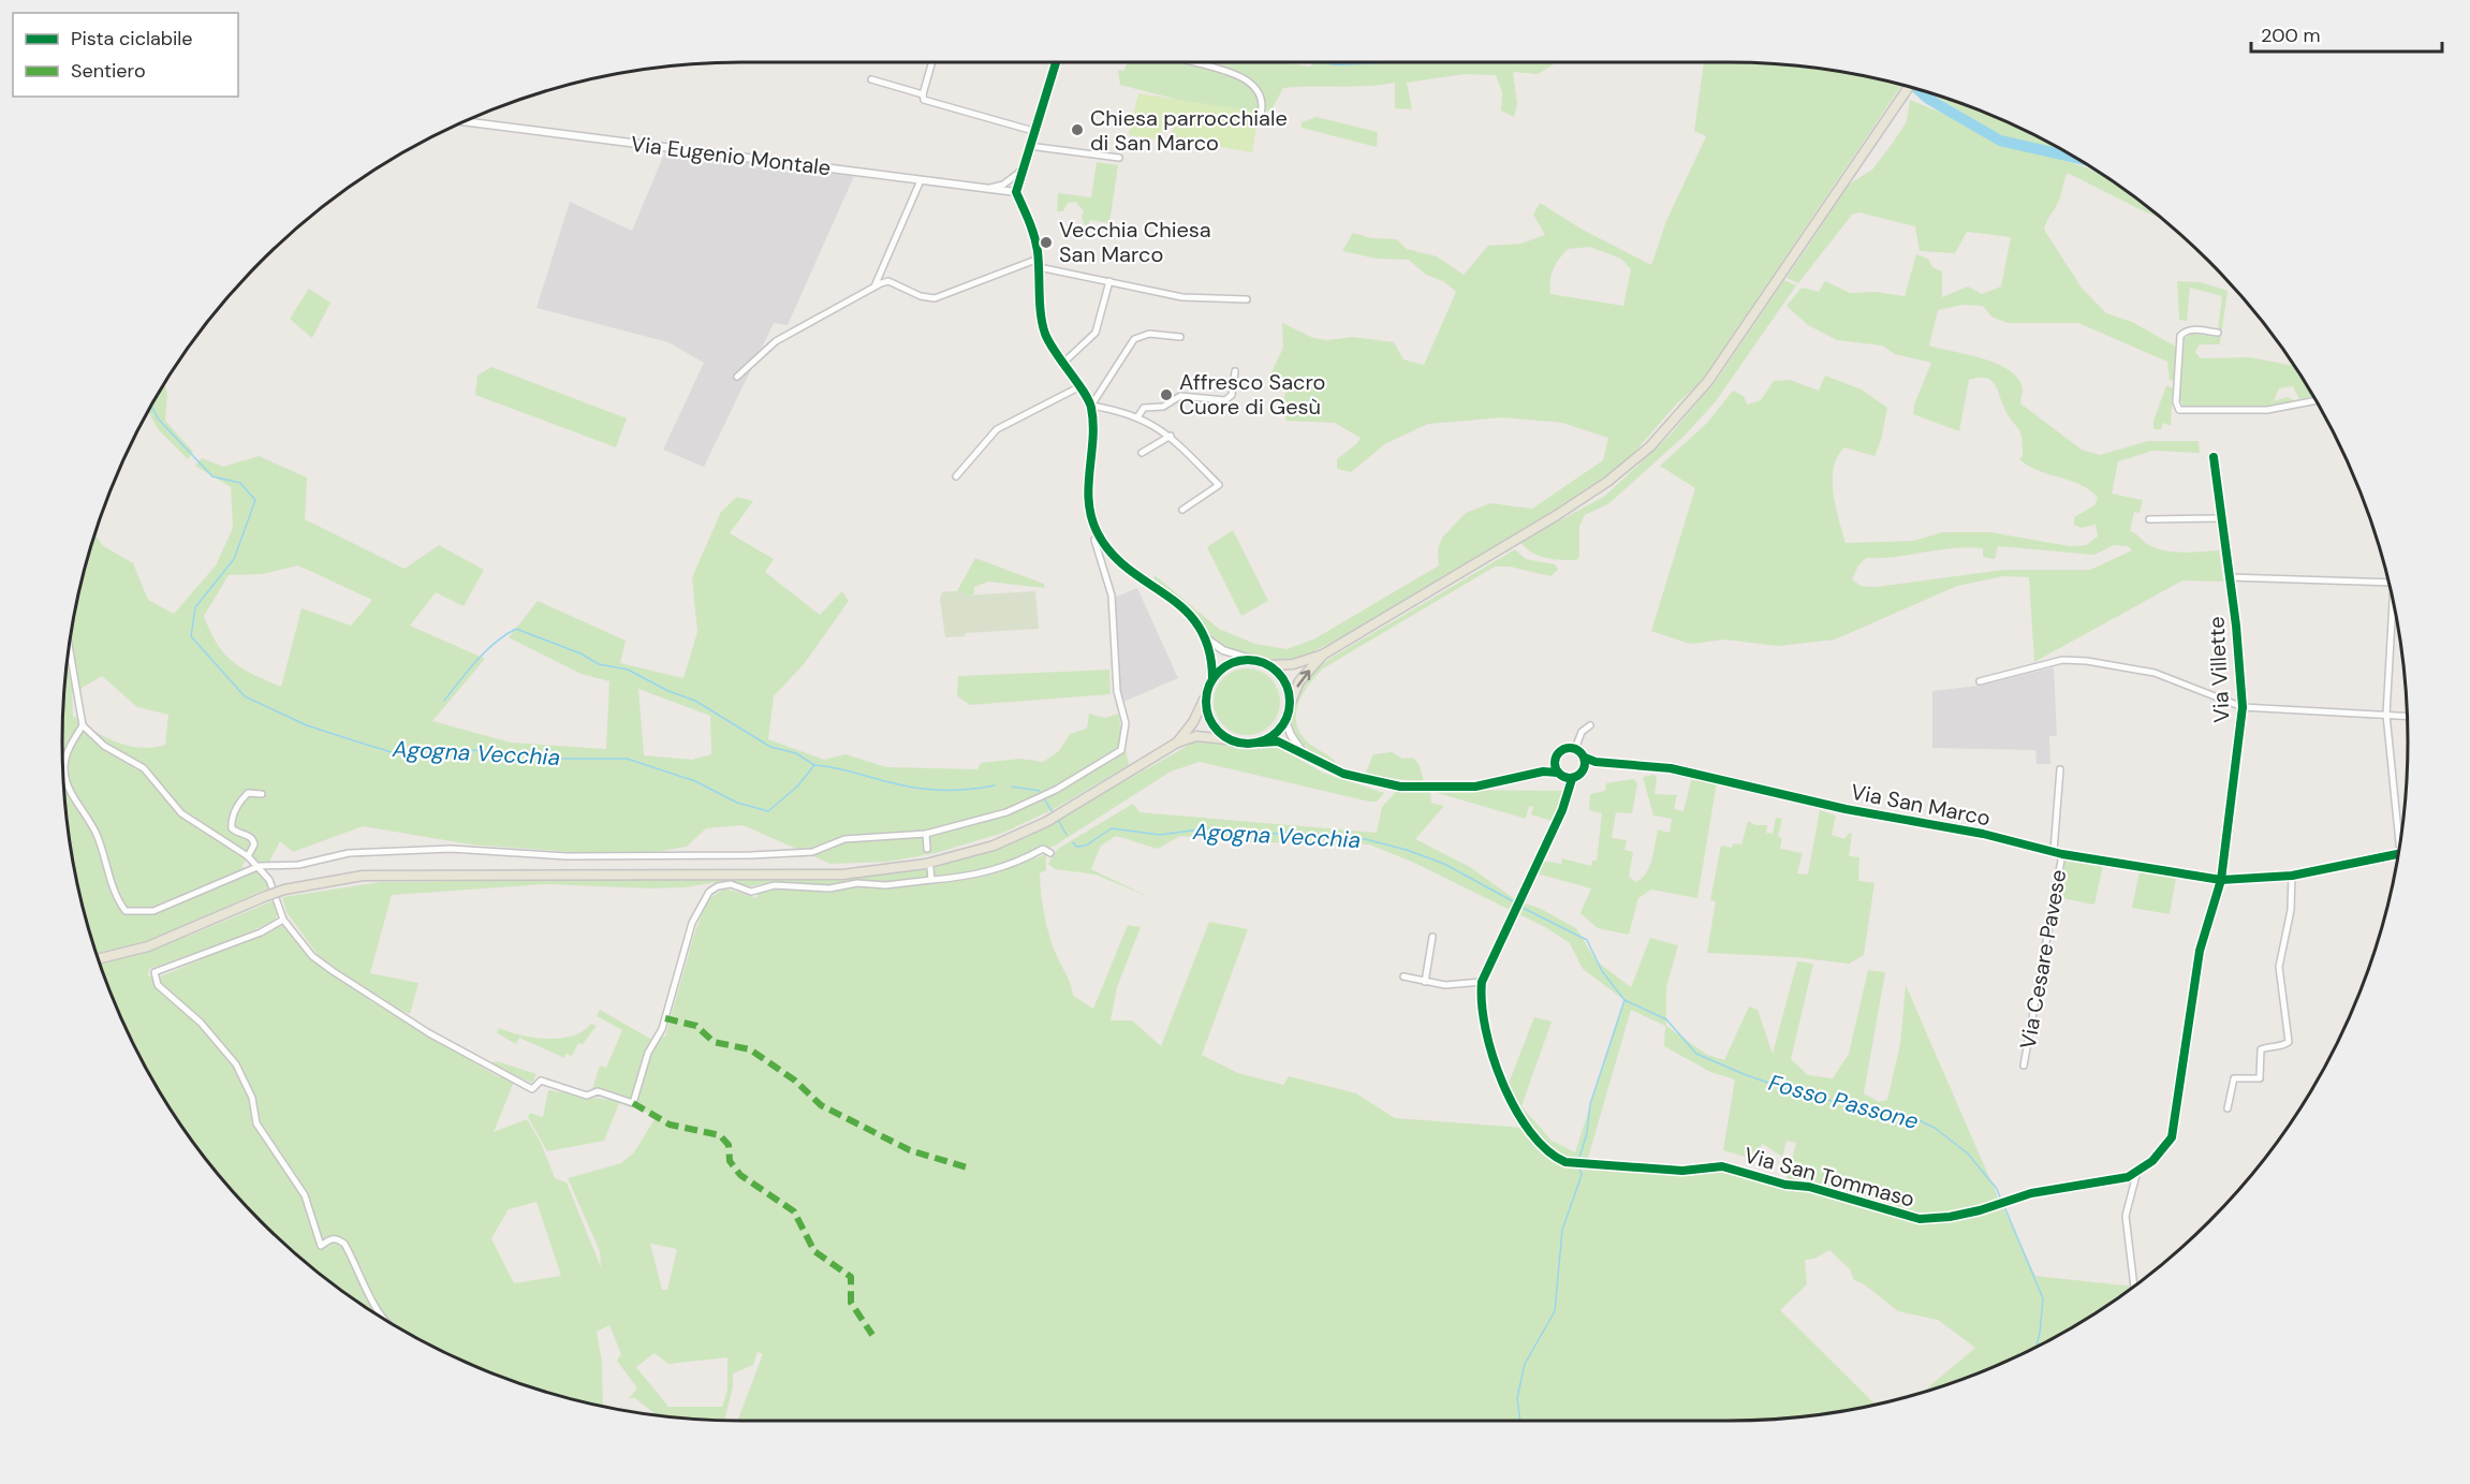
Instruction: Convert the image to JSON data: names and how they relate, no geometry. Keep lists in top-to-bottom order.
{
  "streets": {
    "street": [
      "Via Eugenio Montale",
      "Via Villette",
      "Via San Marco",
      "Via Cesare Pavese",
      "Via San Tommaso"
    ]
  },
  "crossings": [
    ["Via Villette", "Via San Marco"],
    ["Via Villette", "Via San Tommaso"],
    ["Via San Marco", "Via Cesare Pavese"],
    ["Via San Marco", "Via San Tommaso"]
  ],
  "water": ["Agogna Vecchia", "Fosso Passone"],
  "places": ["Chiesa parrocchiale di San Marco", "Vecchia Chiesa San Marco", "Affresco Sacro Cuore di Gesù"],
  "legend": ["Pista ciclabile", "Sentiero"],
  "scale_bar": "200 m"
}
